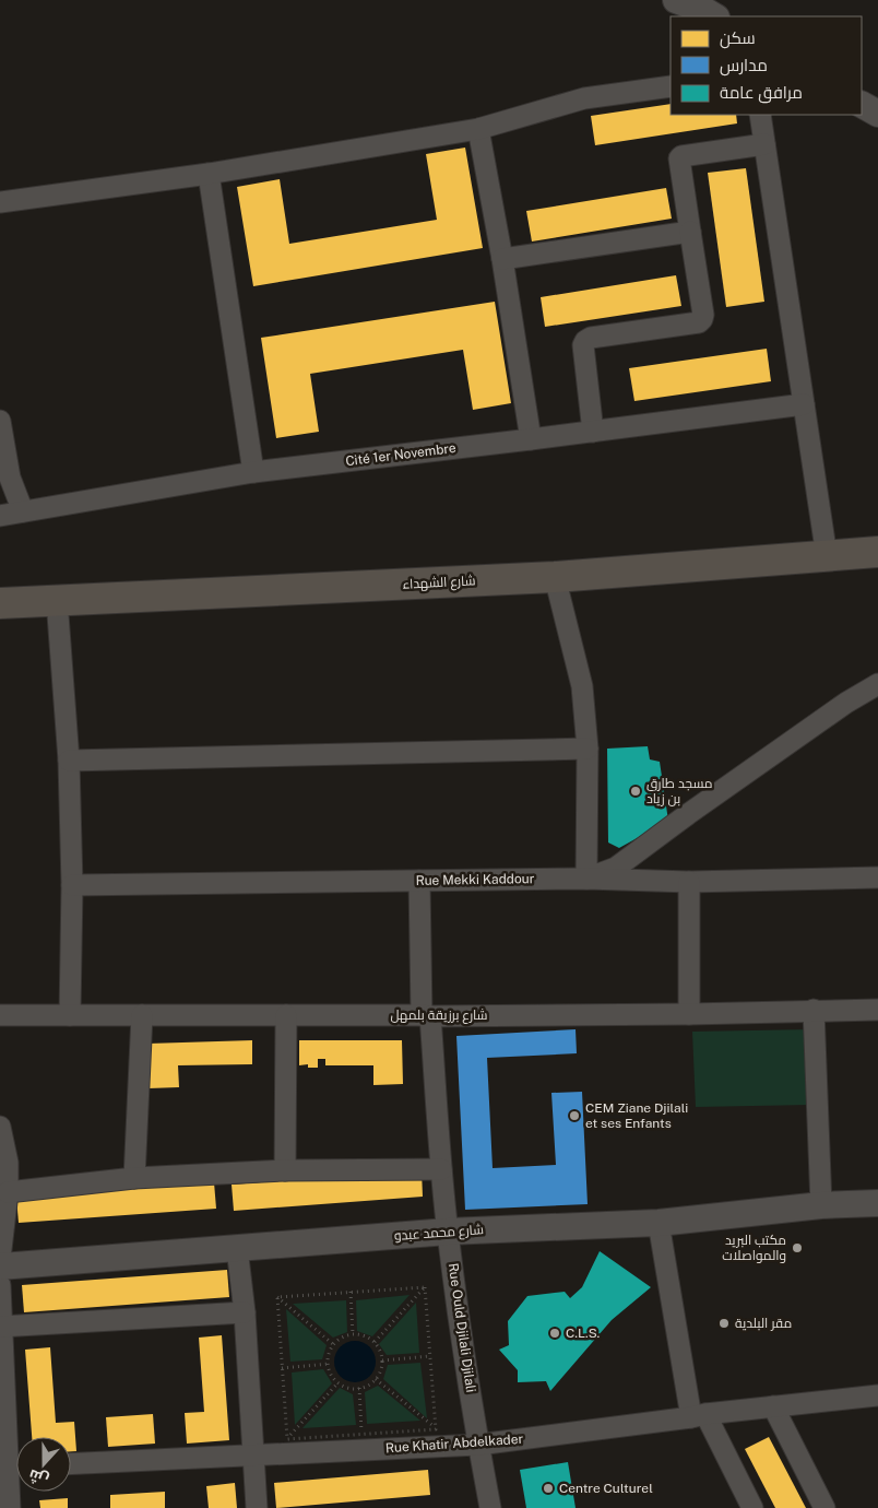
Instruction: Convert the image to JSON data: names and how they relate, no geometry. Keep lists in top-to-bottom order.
{
  "streets": {
    "main road": ["شارع الشهداء"],
    "street": [
      "Cité 1er Novembre",
      "Rue Mekki Kaddour",
      "شارع برزيقة بلمهل",
      "شارع محمد عبدو",
      "Rue Ould Djilali Djilali",
      "Rue Khatir Abdelkader"
    ]
  },
  "crossings": [
    ["Rue Mekki Kaddour", "Rue Ould Djilali Djilali"],
    ["شارع برزيقة بلمهل", "Rue Ould Djilali Djilali"],
    ["شارع محمد عبدو", "Rue Ould Djilali Djilali"],
    ["Rue Ould Djilali Djilali", "Rue Khatir Abdelkader"]
  ],
  "places": [
    "مسجد طارق بن زياد",
    "CEM Ziane Djilali et ses Enfants",
    "مكتب البريد والمواصلات",
    "مقر البلدية",
    "C.L.S.",
    "Centre Culturel"
  ],
  "legend": ["سكن", "مدارس", "مرافق عامة"],
  "north": "bottom"
}
